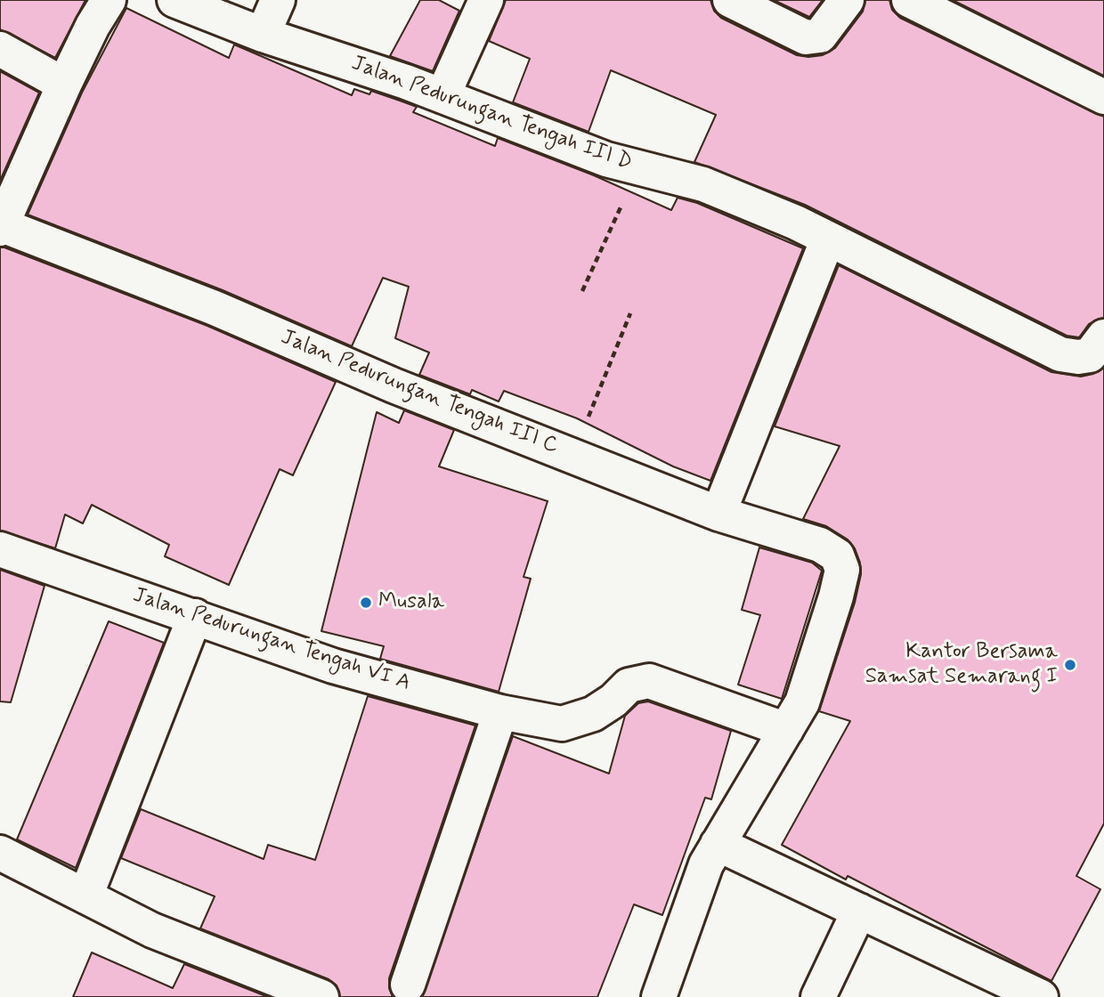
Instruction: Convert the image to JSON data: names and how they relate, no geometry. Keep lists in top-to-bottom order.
{
  "streets": {
    "street": ["Jalan Pedurungan Tengah III D", "Jalan Pedurungan Tengah III C", "Jalan Pedurungan Tengah VI A"]
  },
  "crossings": [
    ["Jalan Pedurungan Tengah III C", "Jalan Pedurungan Tengah VI A"]
  ],
  "places": ["Musala", "Kantor Bersama Samsat Semarang I"]
}
